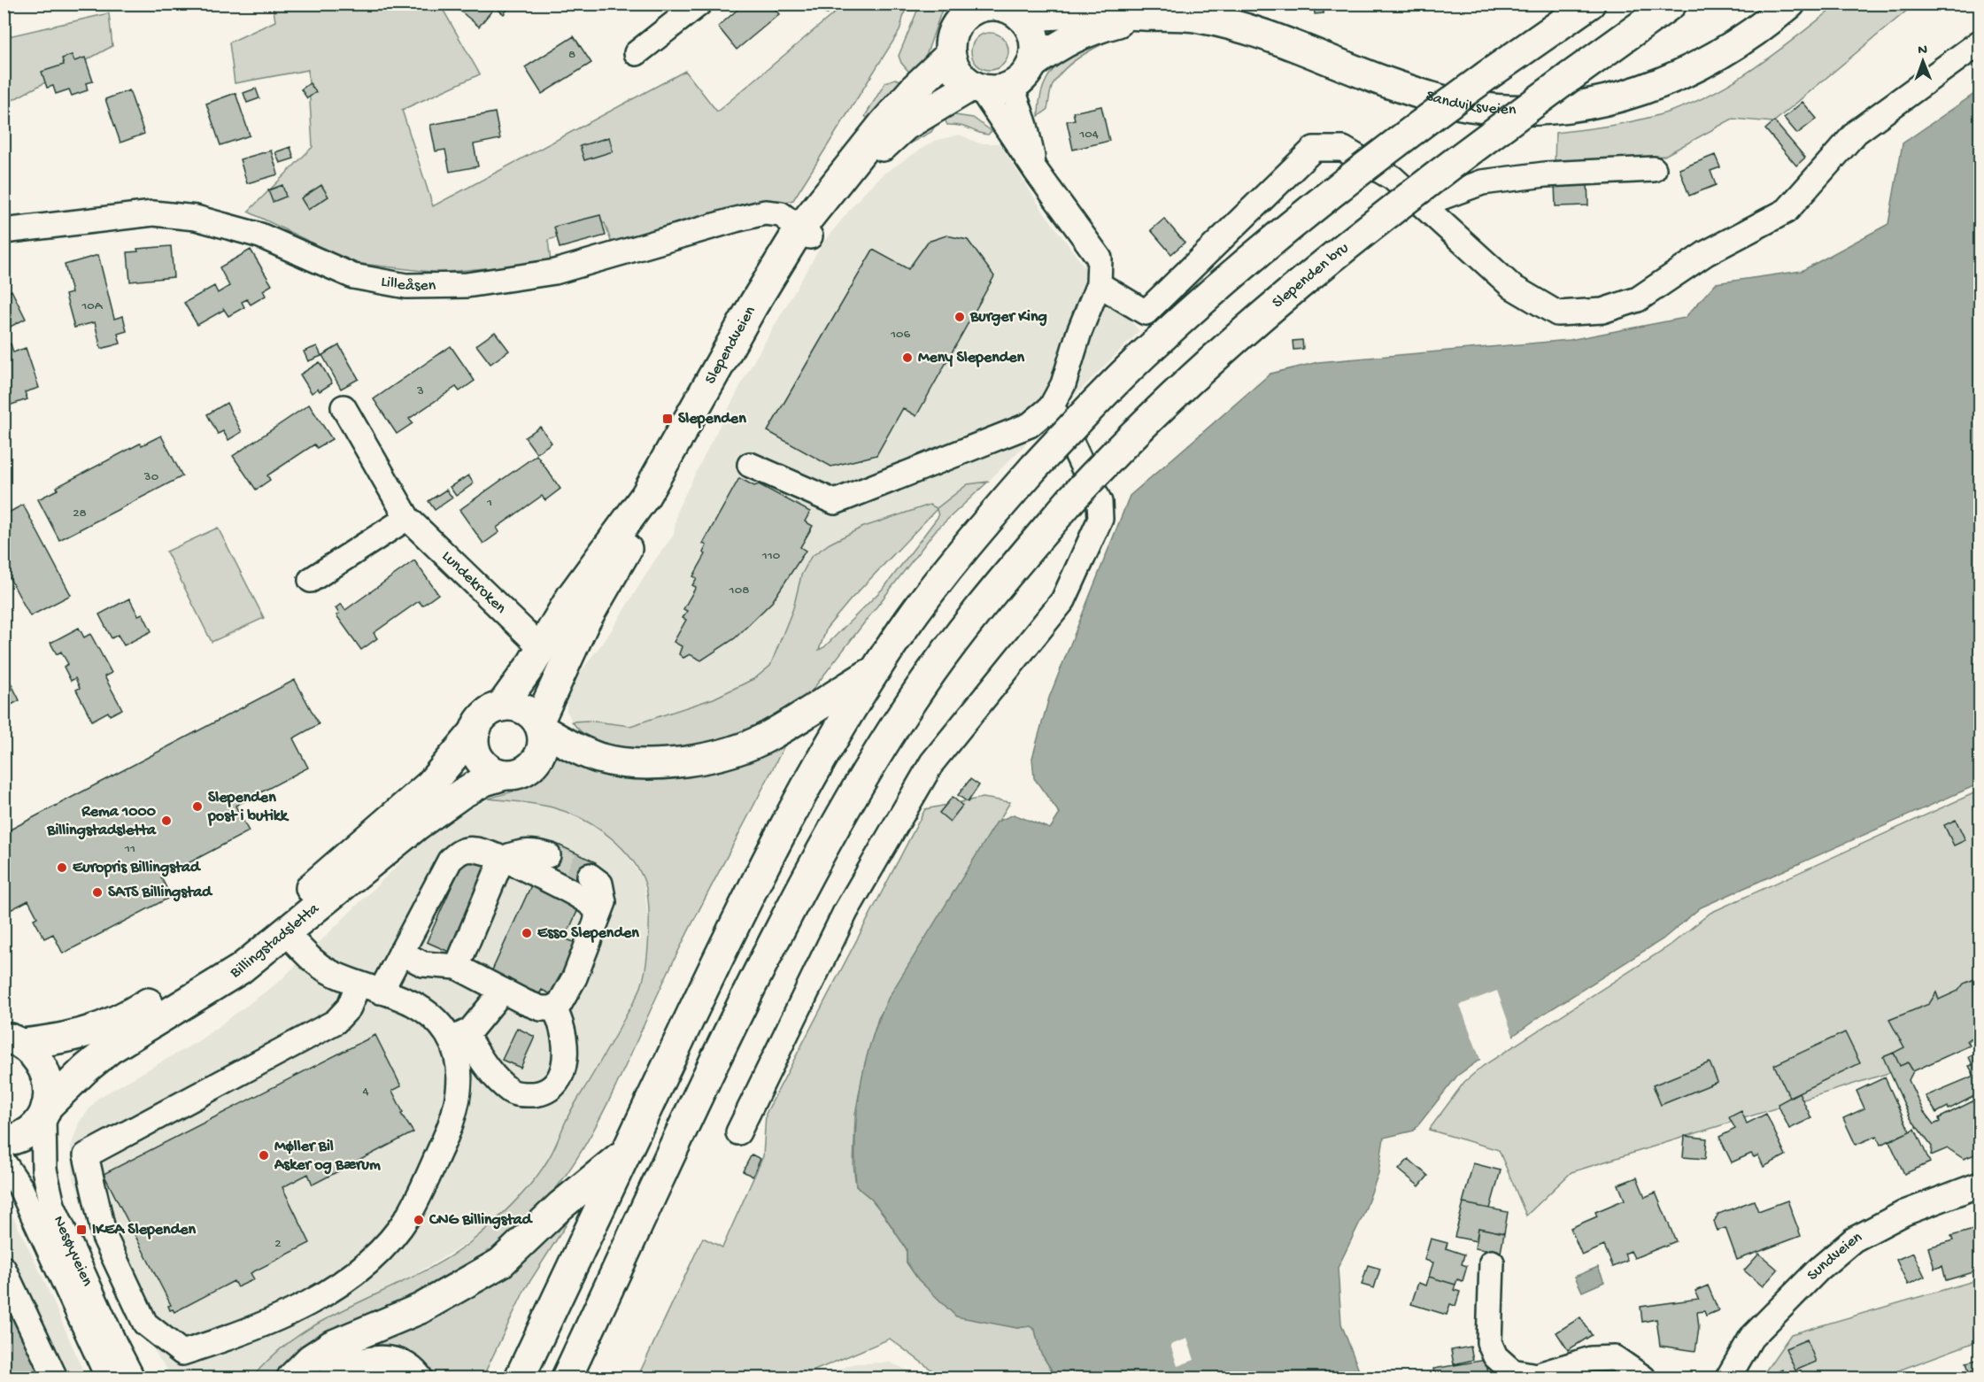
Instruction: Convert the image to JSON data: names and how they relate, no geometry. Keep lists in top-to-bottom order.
{
  "streets": {
    "main road": [
      "Sandviksveien",
      "Slependen bru",
      "Slependveien",
      "Billingstadsletta"
    ],
    "street": [
      "Lilleåsen",
      "Lundekroken",
      "Nesøyveien",
      "Sundveien"
    ]
  },
  "crossings": [
    ["Sandviksveien", "Slependveien"],
    ["Lilleåsen", "Slependveien"],
    ["Slependveien", "Lundekroken"],
    ["Slependveien", "Billingstadsletta"],
    ["Billingstadsletta", "Nesøyveien"]
  ],
  "places": {
    "other": [
      "Burger King",
      "Meny Slependen",
      "Slependen post i butikk",
      "Rema 1000 Billingstadsletta",
      "Europris Billingstad",
      "SATS Billingstad",
      "Esso Slependen",
      "Møller Bil Asker og Bærum",
      "CNG Billingstad"
    ],
    "transit": ["Slependen", "IKEA Slependen"]
  },
  "house_numbers": [
    "8",
    "104",
    "10A",
    "106",
    "3",
    "30",
    "1",
    "28",
    "110",
    "108",
    "11",
    "4",
    "2"
  ],
  "north": "top"
}
